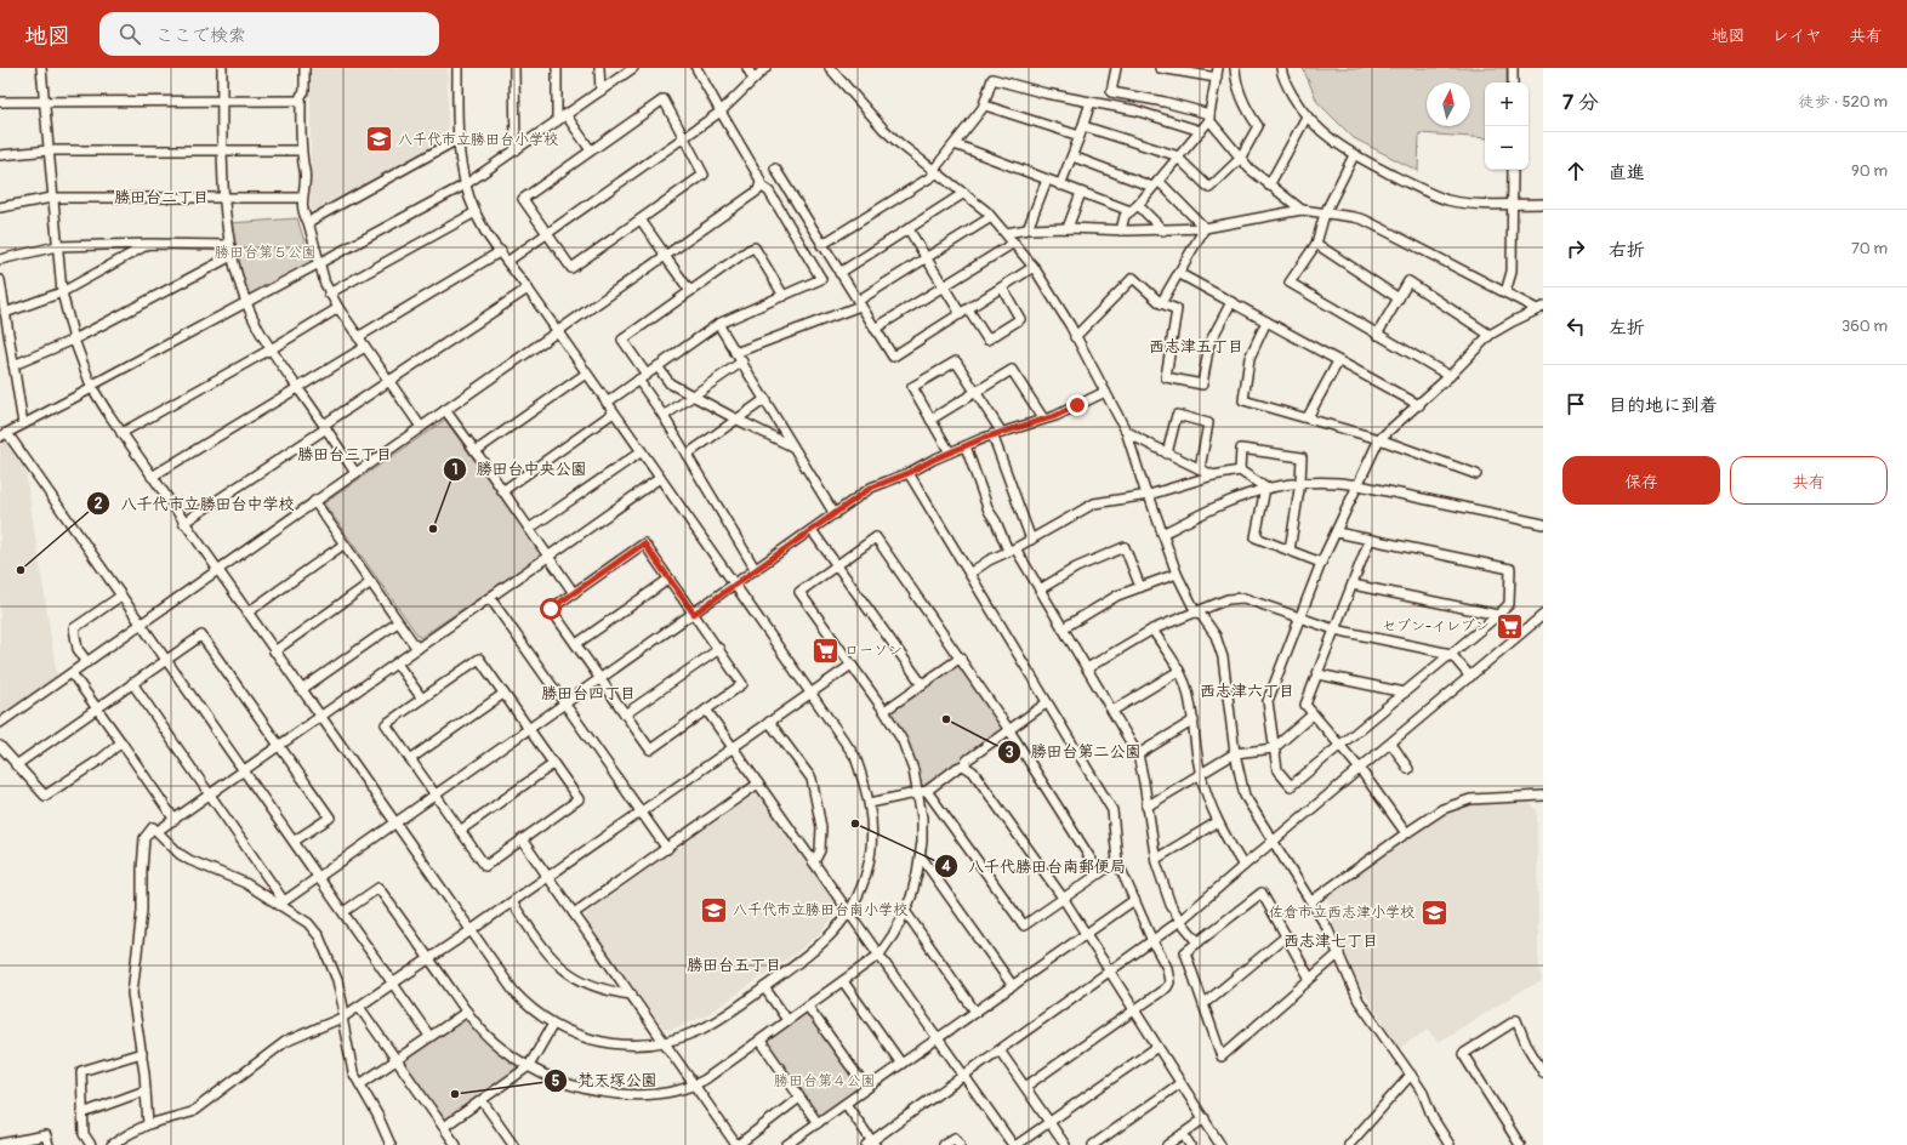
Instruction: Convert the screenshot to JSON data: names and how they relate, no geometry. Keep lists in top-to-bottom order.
{
  "districts": [
    "勝田台二丁目",
    "西志津五丁目",
    "勝田台三丁目",
    "西志津六丁目",
    "勝田台四丁目",
    "西志津七丁目",
    "勝田台五丁目"
  ],
  "parks": ["勝田台第５公園", "勝田台第４公園"],
  "places": {
    "school or university": ["八千代市立勝田台小学校", "八千代市立勝田台南小学校", "佐倉市立西志津小学校"],
    "other": [
      "勝田台中央公園",
      "八千代市立勝田台中学校",
      "勝田台第二公園",
      "八千代勝田台南郵便局",
      "梵天塚公園"
    ],
    "supermarket": ["セブン-イレブン", "ローソン"]
  },
  "north": "top",
  "page": {
    "header": "地図",
    "search": "ここで検索",
    "nav": ["地図", "レイヤ", "共有"],
    "heading": ["7 分", "徒歩 · 520 m"],
    "map_buttons": ["+", "−"],
    "list": [
      ["直進", "90 m"],
      ["右折", "70 m"],
      ["左折", "360 m"],
      "目的地に到着"
    ],
    "buttons": ["保存", "共有"]
  }
}
